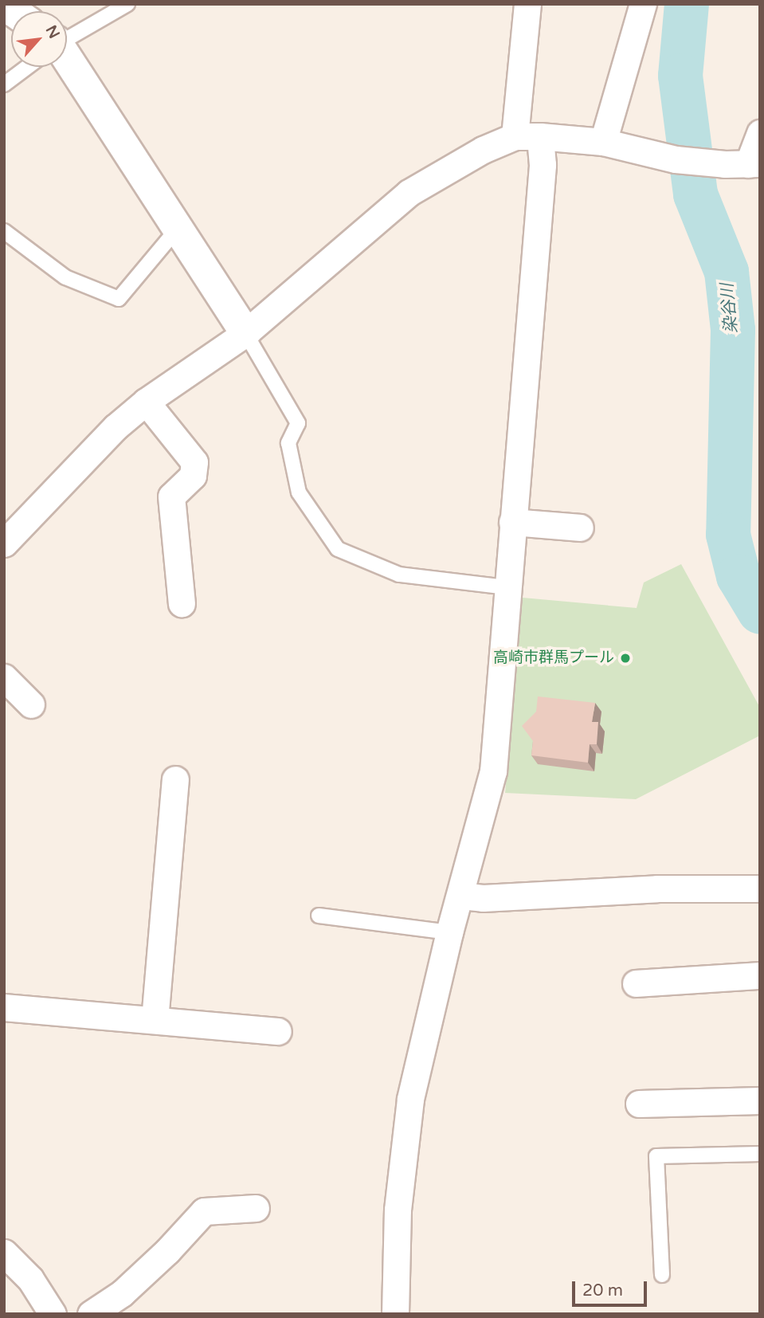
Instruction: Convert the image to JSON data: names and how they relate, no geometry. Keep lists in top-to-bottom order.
{
  "water": ["染谷川"],
  "places": ["高崎市群馬プール"],
  "scale_bar": "20 m",
  "north": "top right"
}
